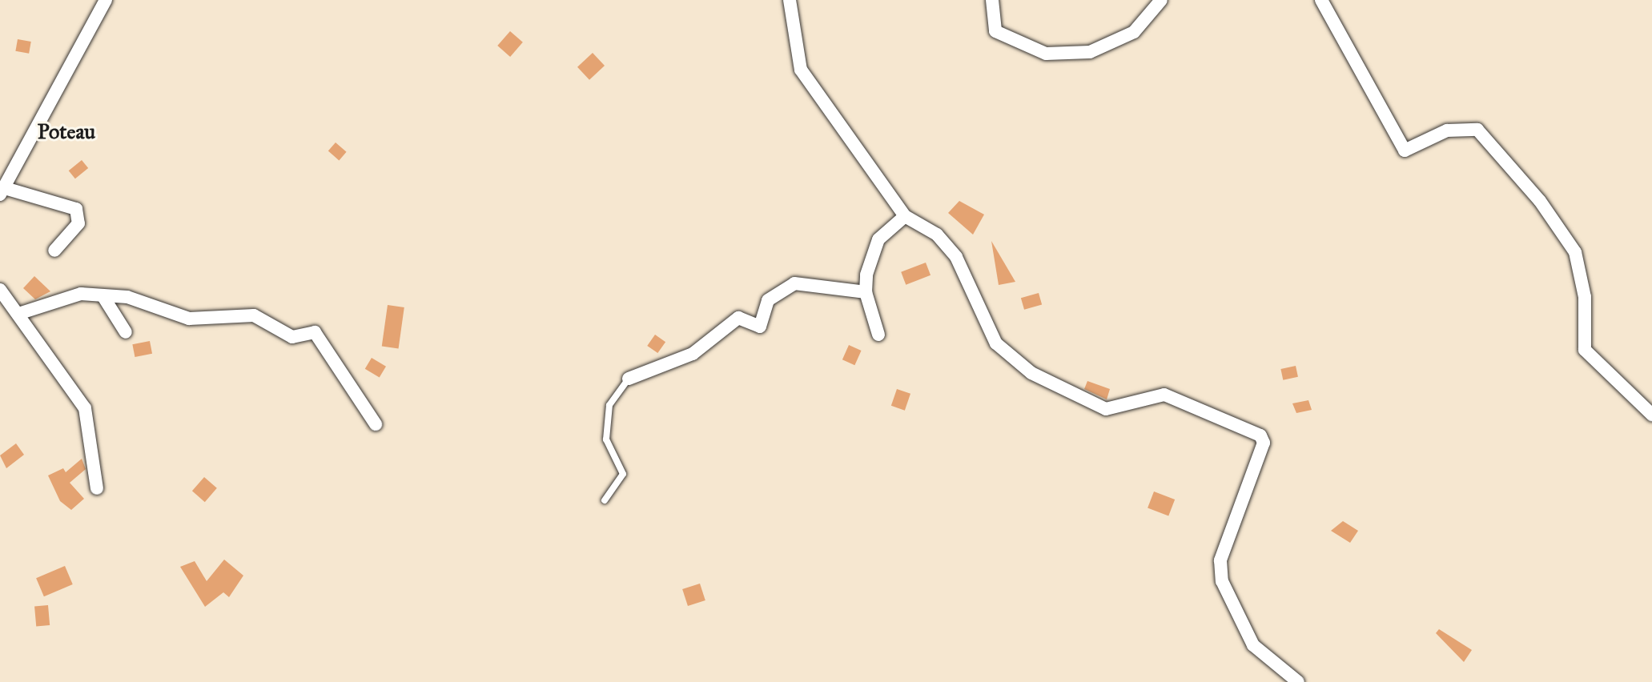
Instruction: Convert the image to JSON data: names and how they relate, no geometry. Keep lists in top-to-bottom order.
{
  "districts": ["Poteau"]
}
